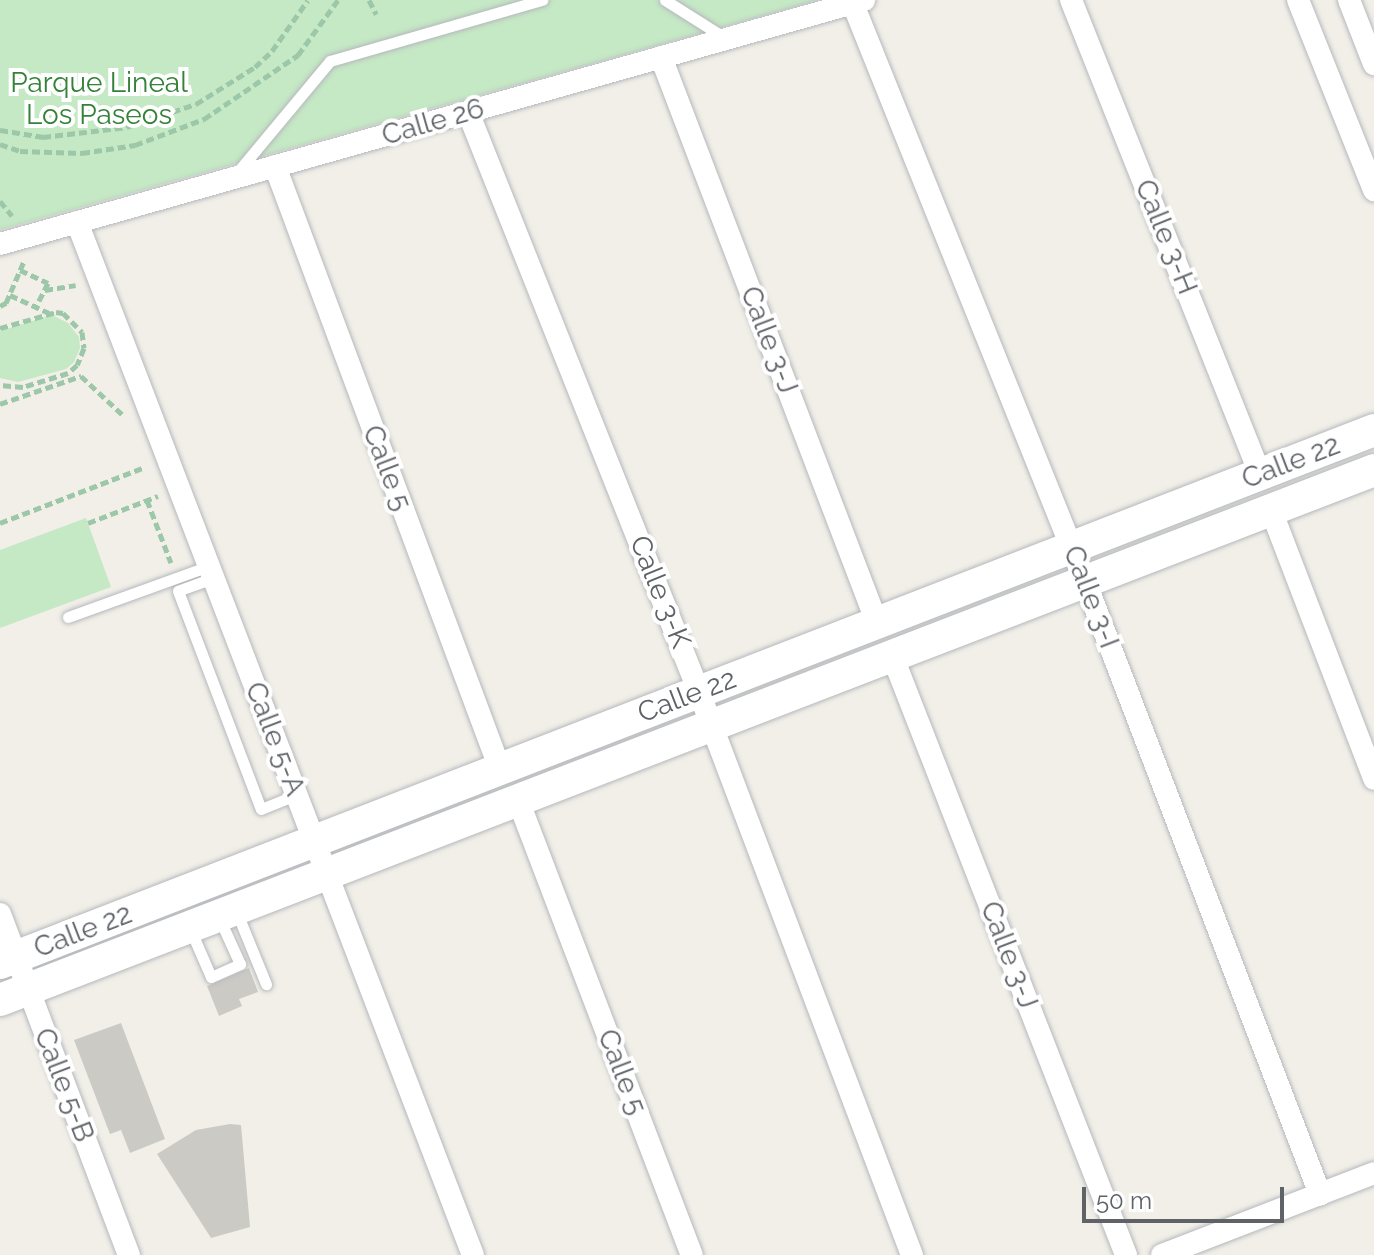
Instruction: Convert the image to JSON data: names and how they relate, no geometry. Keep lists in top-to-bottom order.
{
  "streets": {
    "street": [
      "Calle 26",
      "Calle 3-H",
      "Calle 3-J",
      "Calle 22",
      "Calle 5",
      "Calle 3-K",
      "Calle 3-I",
      "Calle 5-A",
      "Calle 5-B"
    ]
  },
  "crossings": [
    ["Calle 26", "Calle 3-J"],
    ["Calle 26", "Calle 5"],
    ["Calle 26", "Calle 3-K"],
    ["Calle 26", "Calle 3-I"],
    ["Calle 26", "Calle 5-A"],
    ["Calle 3-H", "Calle 22"],
    ["Calle 3-J", "Calle 22"],
    ["Calle 22", "Calle 5"],
    ["Calle 22", "Calle 3-K"],
    ["Calle 22", "Calle 3-I"],
    ["Calle 22", "Calle 5-A"],
    ["Calle 22", "Calle 5-B"]
  ],
  "parks": ["Parque Lineal Los Paseos"],
  "scale_bar": "50 m"
}
